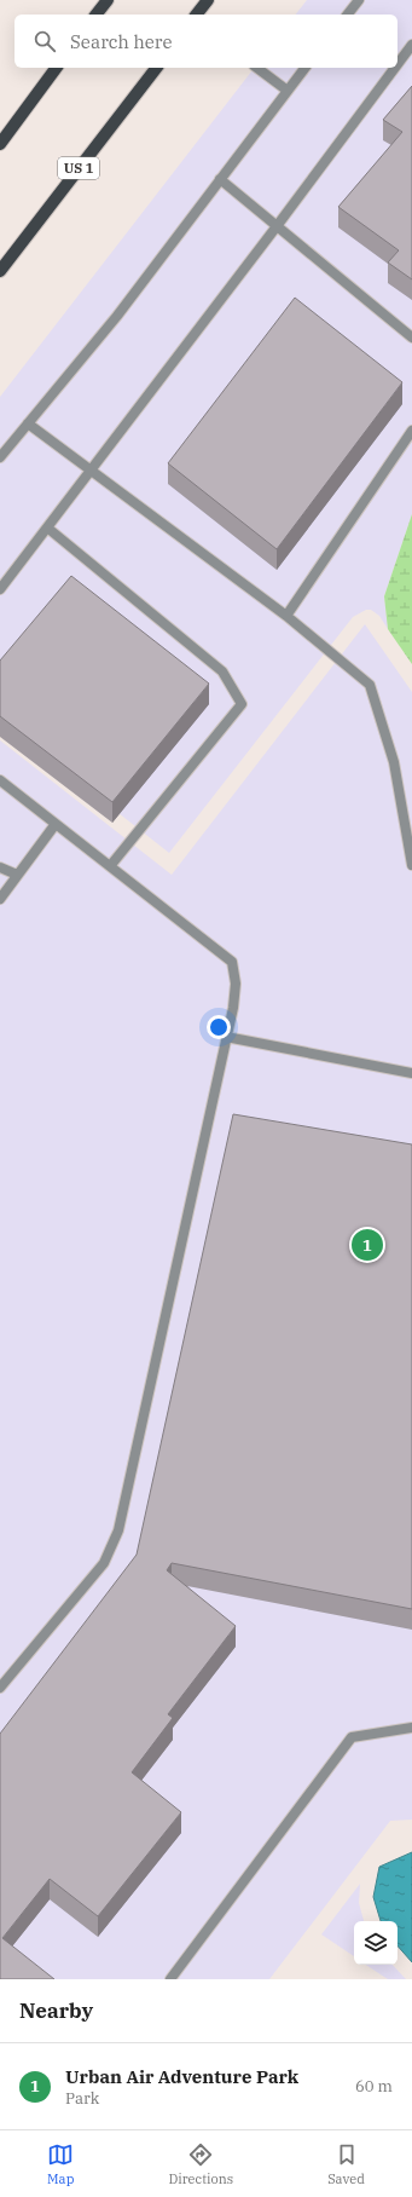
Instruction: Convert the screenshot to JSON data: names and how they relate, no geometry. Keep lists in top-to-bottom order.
{
  "streets": {
    "main road": ["US 1"]
  },
  "page": {
    "search": "Search here",
    "pins": "1",
    "heading": "Nearby",
    "list": [
      {
        "mark": "1",
        "name": "Urban Air Adventure Park",
        "note": "Park",
        "value": "60 m"
      }
    ],
    "nav": ["Map", "Directions", "Saved"]
  }
}
